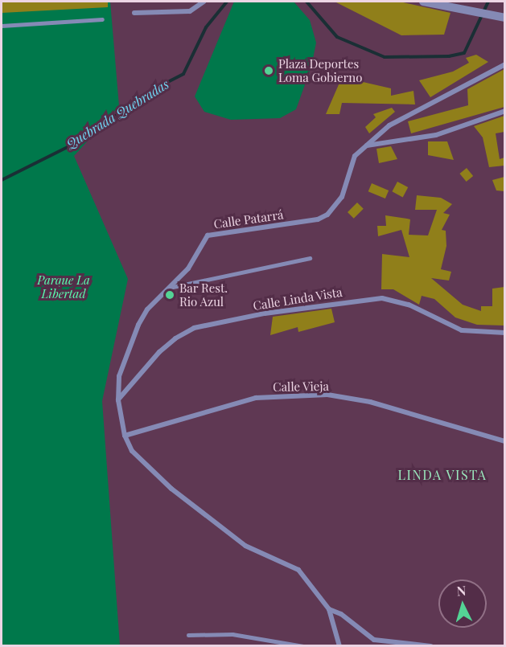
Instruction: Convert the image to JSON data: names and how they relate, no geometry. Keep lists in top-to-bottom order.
{
  "streets": {
    "street": ["Calle Patarrá", "Calle Linda Vista", "Calle Vieja"]
  },
  "crossings": [
    ["Calle Patarrá", "Calle Linda Vista"],
    ["Calle Patarrá", "Calle Vieja"]
  ],
  "districts": ["LINDA VISTA"],
  "water": ["Quebrada Quebradas"],
  "parks": ["Parque La Libertad"],
  "places": ["Plaza Deportes Loma Gobierno", "Bar Rest. Rio Azul"],
  "north": "top"
}
